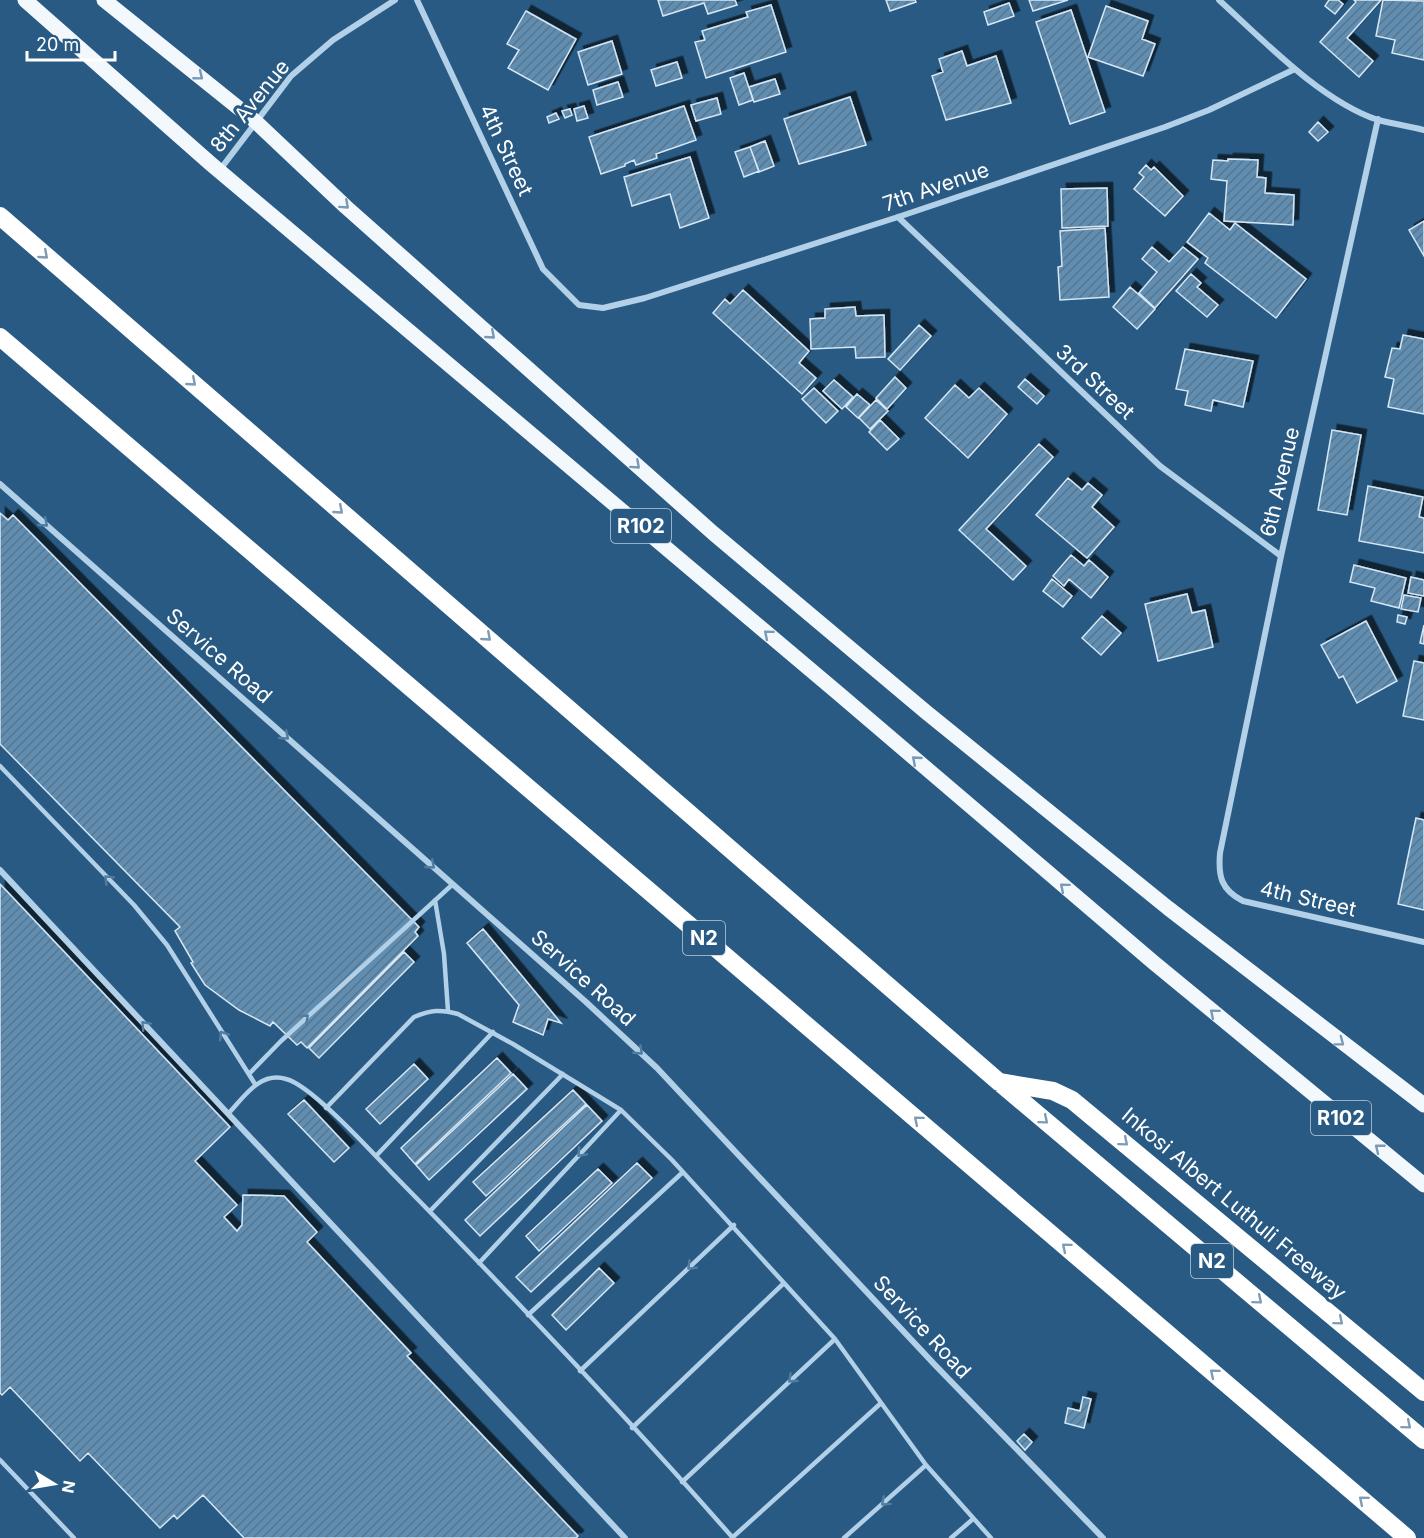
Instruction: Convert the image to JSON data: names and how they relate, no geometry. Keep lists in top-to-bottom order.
{
  "streets": {
    "highway": ["N2", "Inkosi Albert Luthuli Freeway"],
    "main road": ["R102"],
    "street": [
      "8th Avenue",
      "4th Street",
      "7th Avenue",
      "3rd Street",
      "6th Avenue",
      "Service Road"
    ]
  },
  "crossings": [
    ["8th Avenue", "R102"],
    ["4th Street", "7th Avenue"],
    ["4th Street", "6th Avenue"],
    ["7th Avenue", "3rd Street"],
    ["3rd Street", "6th Avenue"],
    ["N2", "Inkosi Albert Luthuli Freeway"]
  ],
  "one_way": ["Service Road"],
  "scale_bar": "20 m",
  "north": "right"
}
